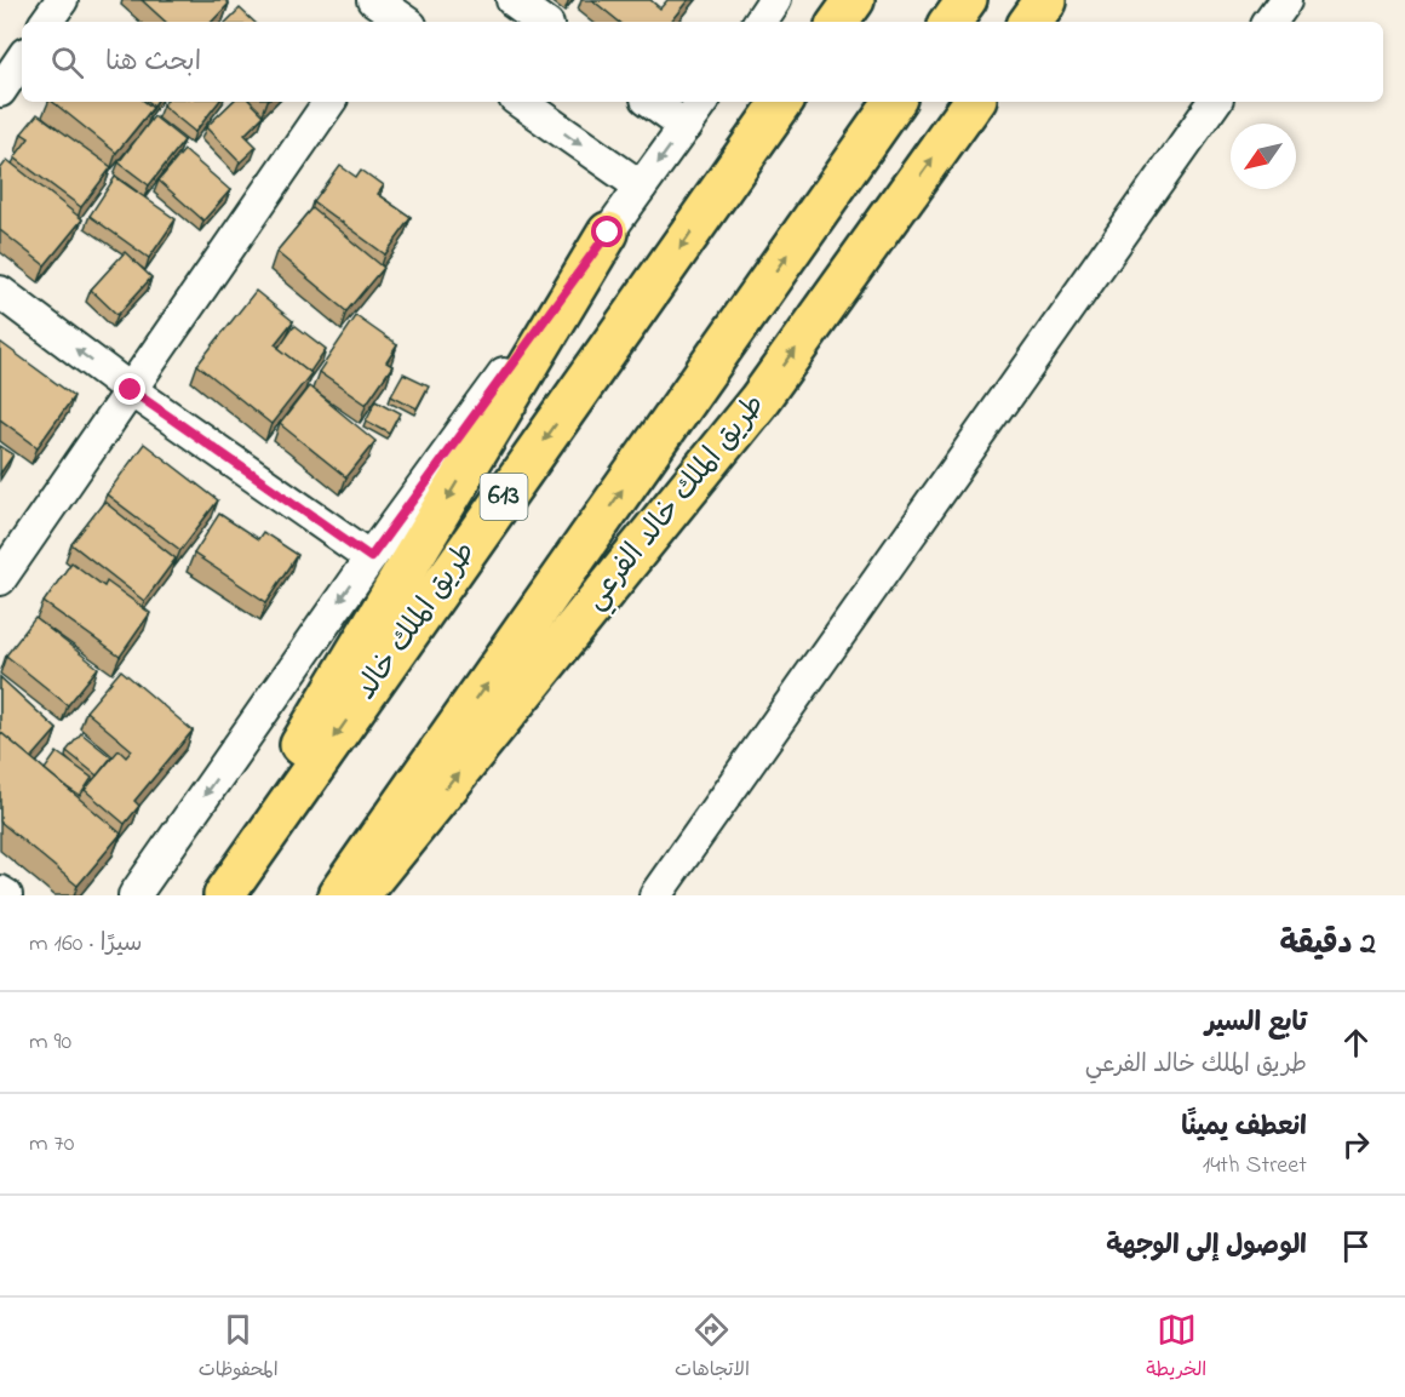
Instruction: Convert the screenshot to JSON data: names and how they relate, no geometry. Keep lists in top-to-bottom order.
{
  "streets": {
    "main road": ["613", "طريق الملك خالد الفرعي", "طريق الملك خالد"]
  },
  "north": "bottom left",
  "page": {
    "search": "ابحث هنا",
    "heading": ["2 دقيقة", "سيرًا · 160 m"],
    "list": [
      ["تابع السير", "طريق الملك خالد الفرعي", "90 m"],
      ["انعطف يمينًا", "14th Street", "70 m"],
      "الوصول إلى الوجهة"
    ],
    "nav": ["الخريطة", "الاتجاهات", "المحفوظات"]
  }
}
